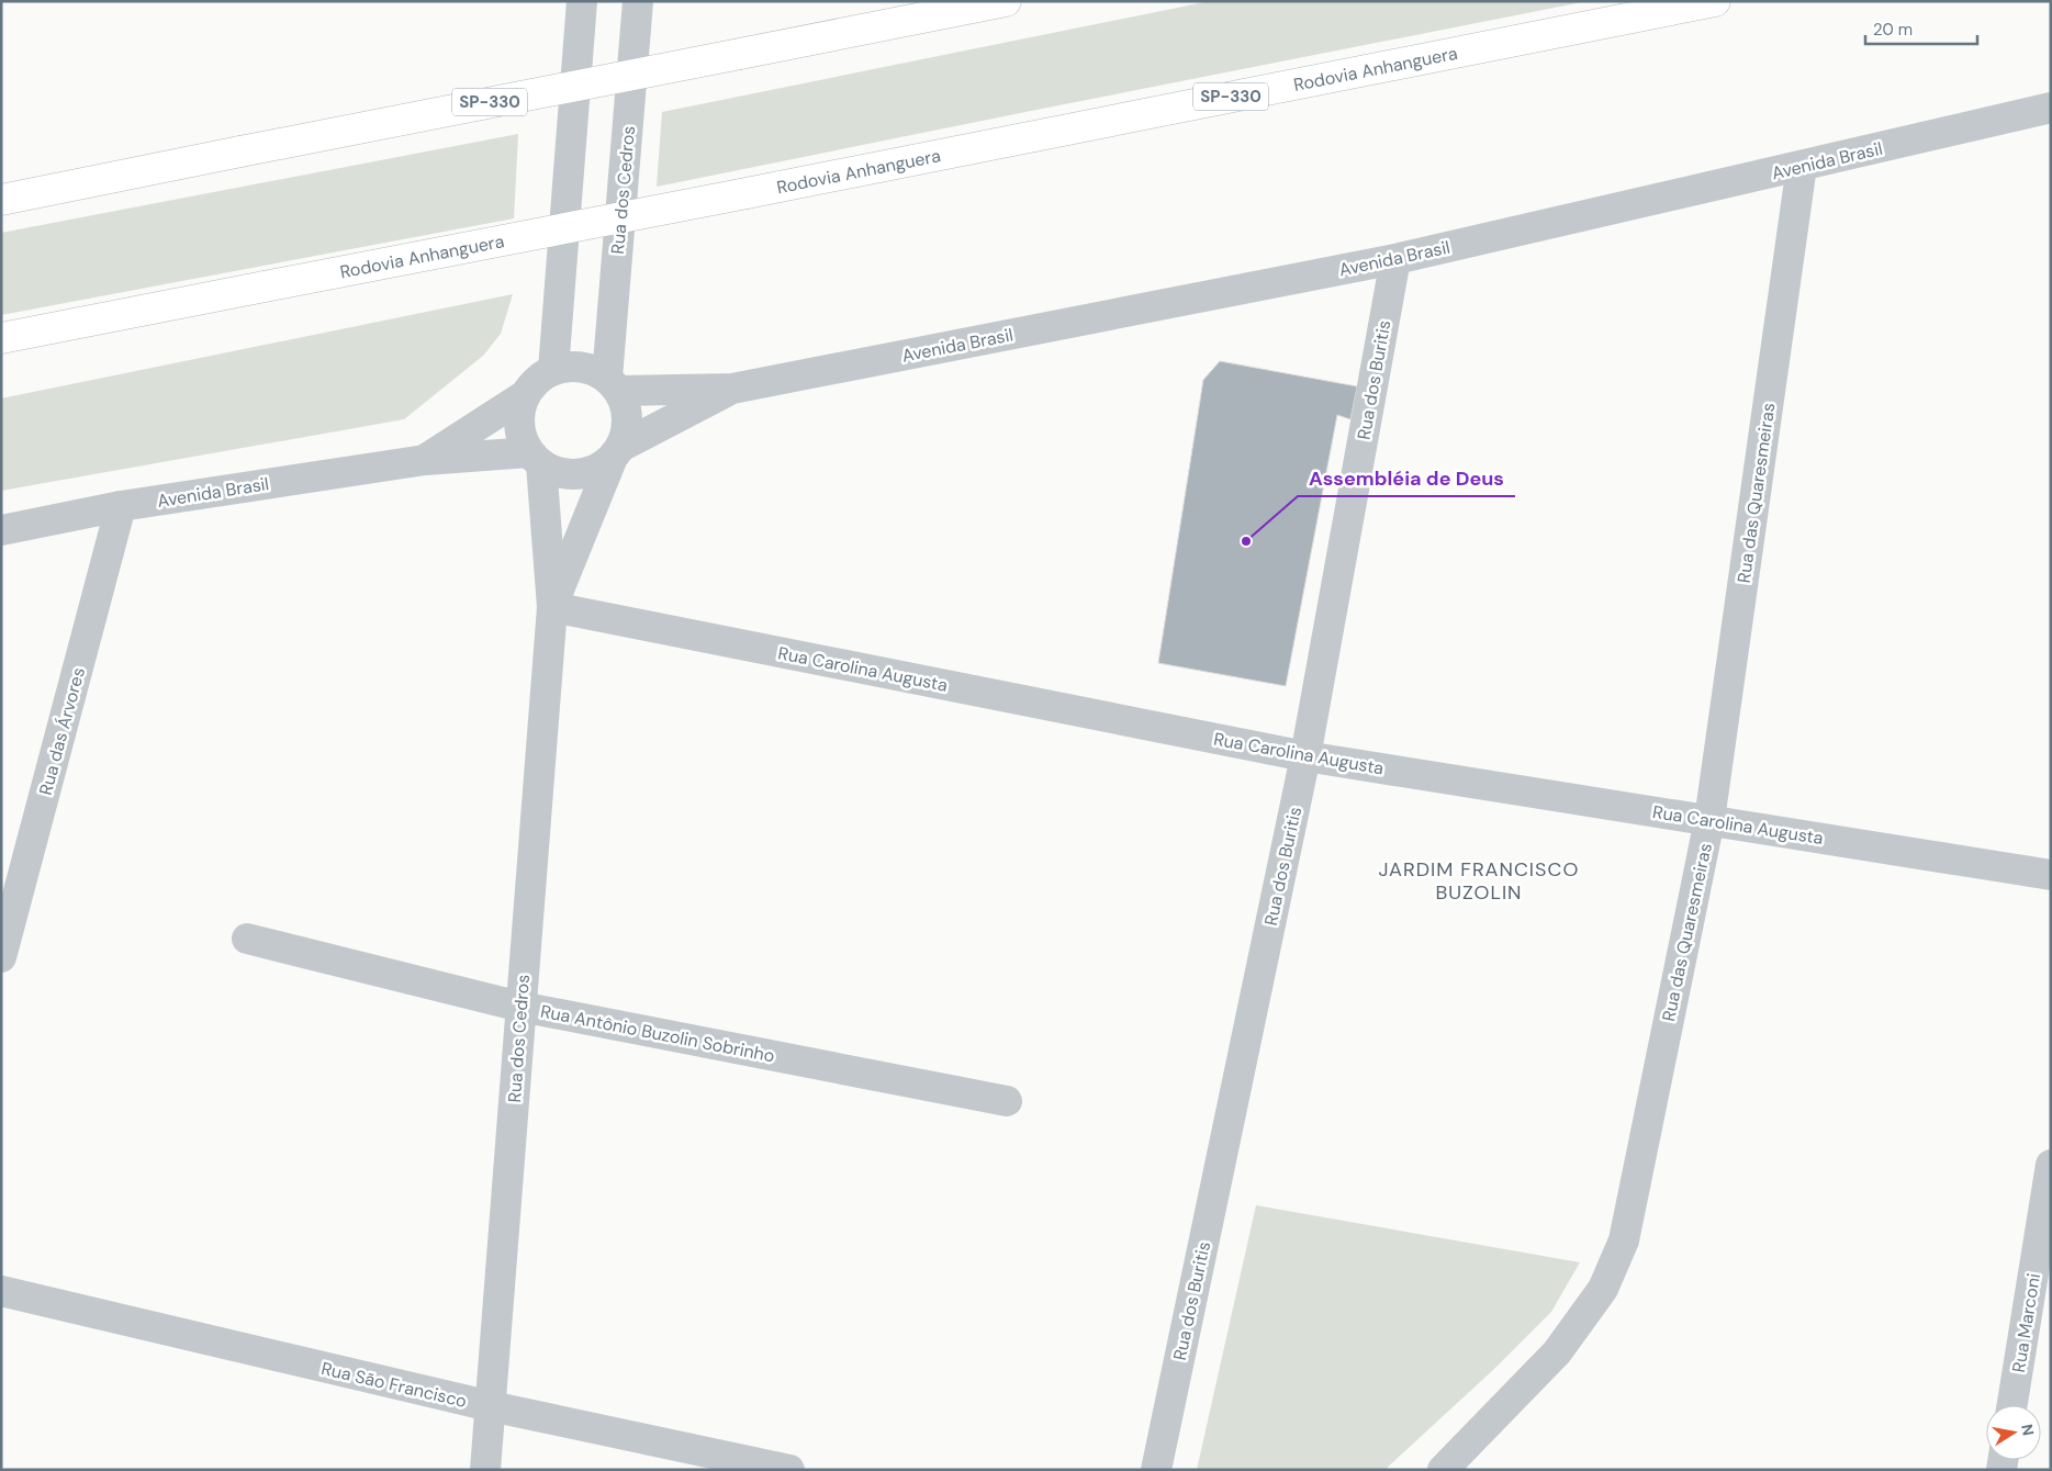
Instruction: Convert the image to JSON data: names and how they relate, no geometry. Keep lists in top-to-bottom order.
{
  "streets": {
    "highway": ["Rodovia Anhanguera", "SP-330"],
    "street": [
      "Avenida Brasil",
      "Rua dos Cedros",
      "Rua dos Buritis",
      "Rua das Quaresmeiras",
      "Rua Carolina Augusta",
      "Rua das Árvores",
      "Rua Antônio Buzolin Sobrinho",
      "Rua Marconi",
      "Rua São Francisco"
    ]
  },
  "crossings": [
    ["Avenida Brasil", "Rua dos Cedros"],
    ["Avenida Brasil", "Rua dos Buritis"],
    ["Avenida Brasil", "Rua das Quaresmeiras"],
    ["Avenida Brasil", "Rua das Árvores"],
    ["Rua dos Cedros", "Rua Carolina Augusta"],
    ["Rua dos Cedros", "Rua Antônio Buzolin Sobrinho"],
    ["Rua dos Cedros", "Rua São Francisco"],
    ["Rua dos Buritis", "Rua Carolina Augusta"],
    ["Rua das Quaresmeiras", "Rua Carolina Augusta"]
  ],
  "districts": ["JARDIM FRANCISCO BUZOLIN"],
  "places": ["Assembléia de Deus"],
  "scale_bar": "20 m",
  "north": "right"
}
